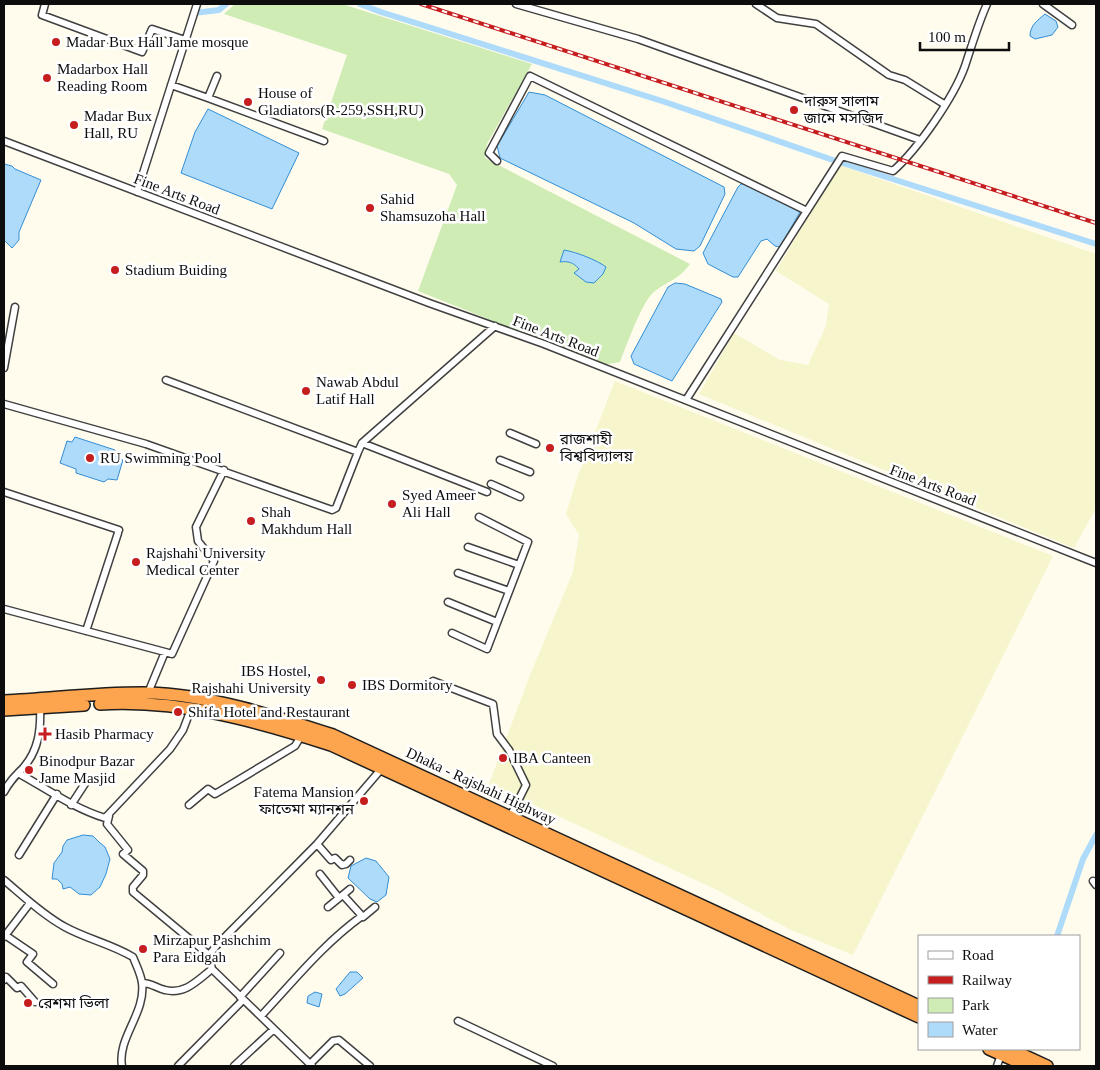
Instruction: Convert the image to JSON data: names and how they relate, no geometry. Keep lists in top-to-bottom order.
{
  "streets": {
    "highway": ["Dhaka - Rajshahi Highway"],
    "street": ["Fine Arts Road"]
  },
  "places": {
    "other": [
      "Madar Bux Hall Jame mosque",
      "Madarbox Hall Reading Room",
      "House of Gladiators(R-259,SSH,RU)",
      "দারুস সালাম জামে মসজিদ",
      "Madar Bux Hall, RU",
      "Sahid Shamsuzoha Hall",
      "Stadium Buiding",
      "Nawab Abdul Latif Hall",
      "রাজশাহী বিশ্ববিদ্যালয়",
      "RU Swimming Pool",
      "Syed Ameer Ali Hall",
      "Shah Makhdum Hall",
      "Rajshahi University Medical Center",
      "IBS Hostel, Rajshahi University",
      "IBS Dormitory",
      "Shifa Hotel and Restaurant",
      "IBA Canteen",
      "Binodpur Bazar Jame Masjid",
      "Fatema Mansion ফাতেমা ম্যানশন",
      "Mirzapur Pashchim Para Eidgah",
      "রেশমা ভিলা"
    ],
    "health": ["Hasib Pharmacy"]
  },
  "legend": [
    "Road",
    "Railway",
    "Park",
    "Water"
  ],
  "scale_bar": "100 m"
}
